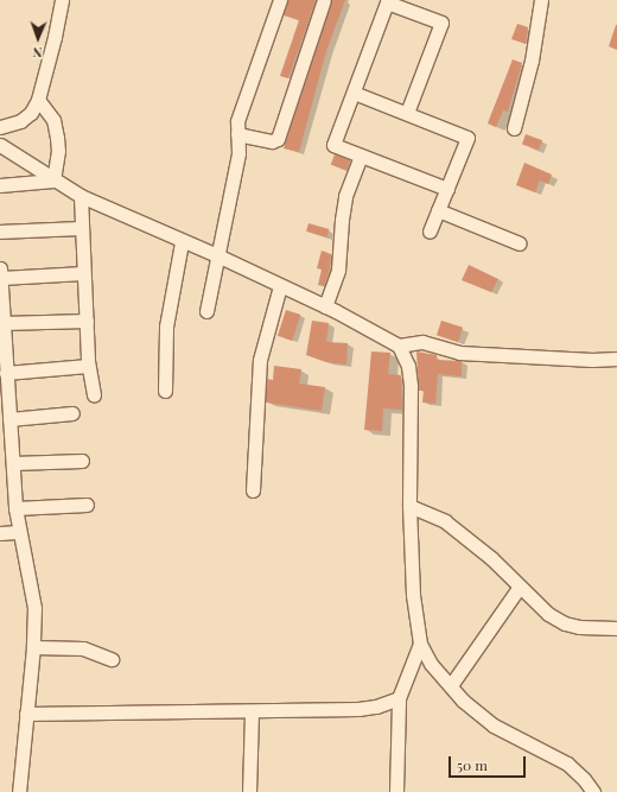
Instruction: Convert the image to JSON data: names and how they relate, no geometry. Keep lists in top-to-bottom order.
{
  "scale_bar": "50 m",
  "north": "bottom"
}
